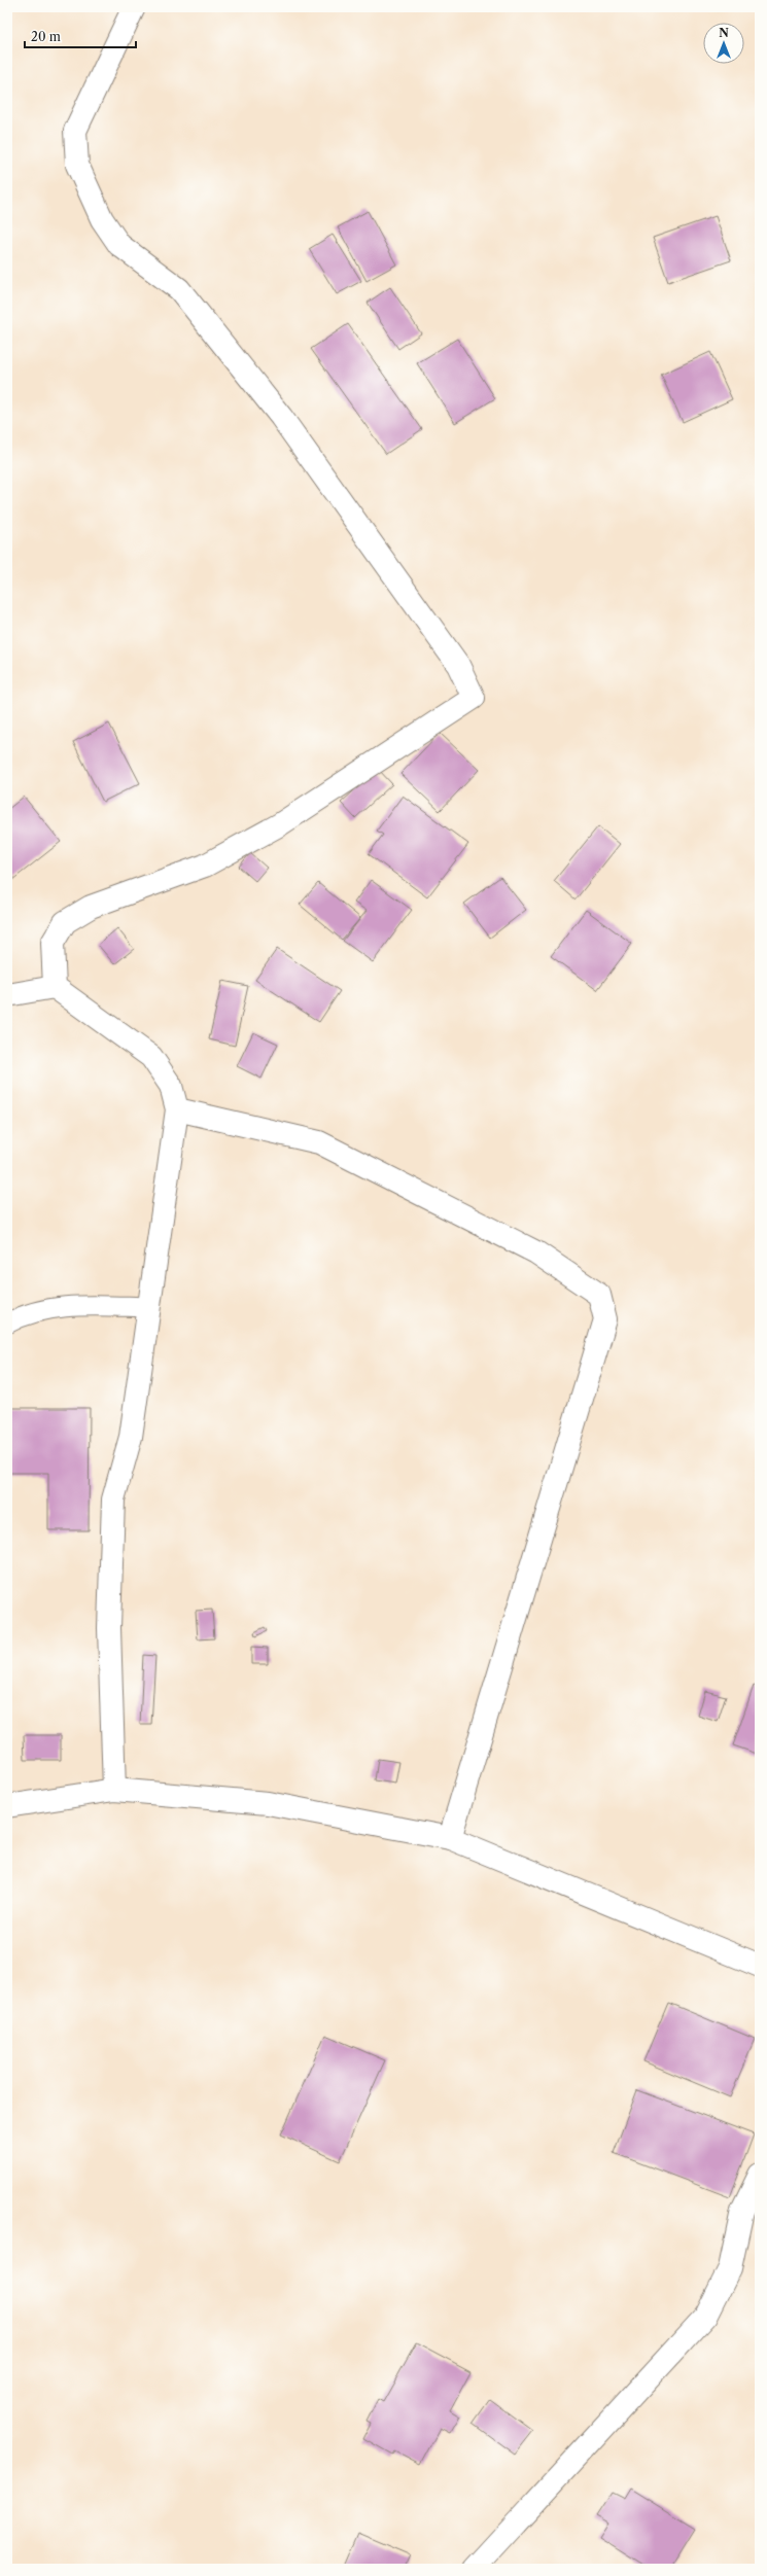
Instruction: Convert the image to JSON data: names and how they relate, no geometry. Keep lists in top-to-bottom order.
{
  "scale_bar": "20 m",
  "north": "top"
}
